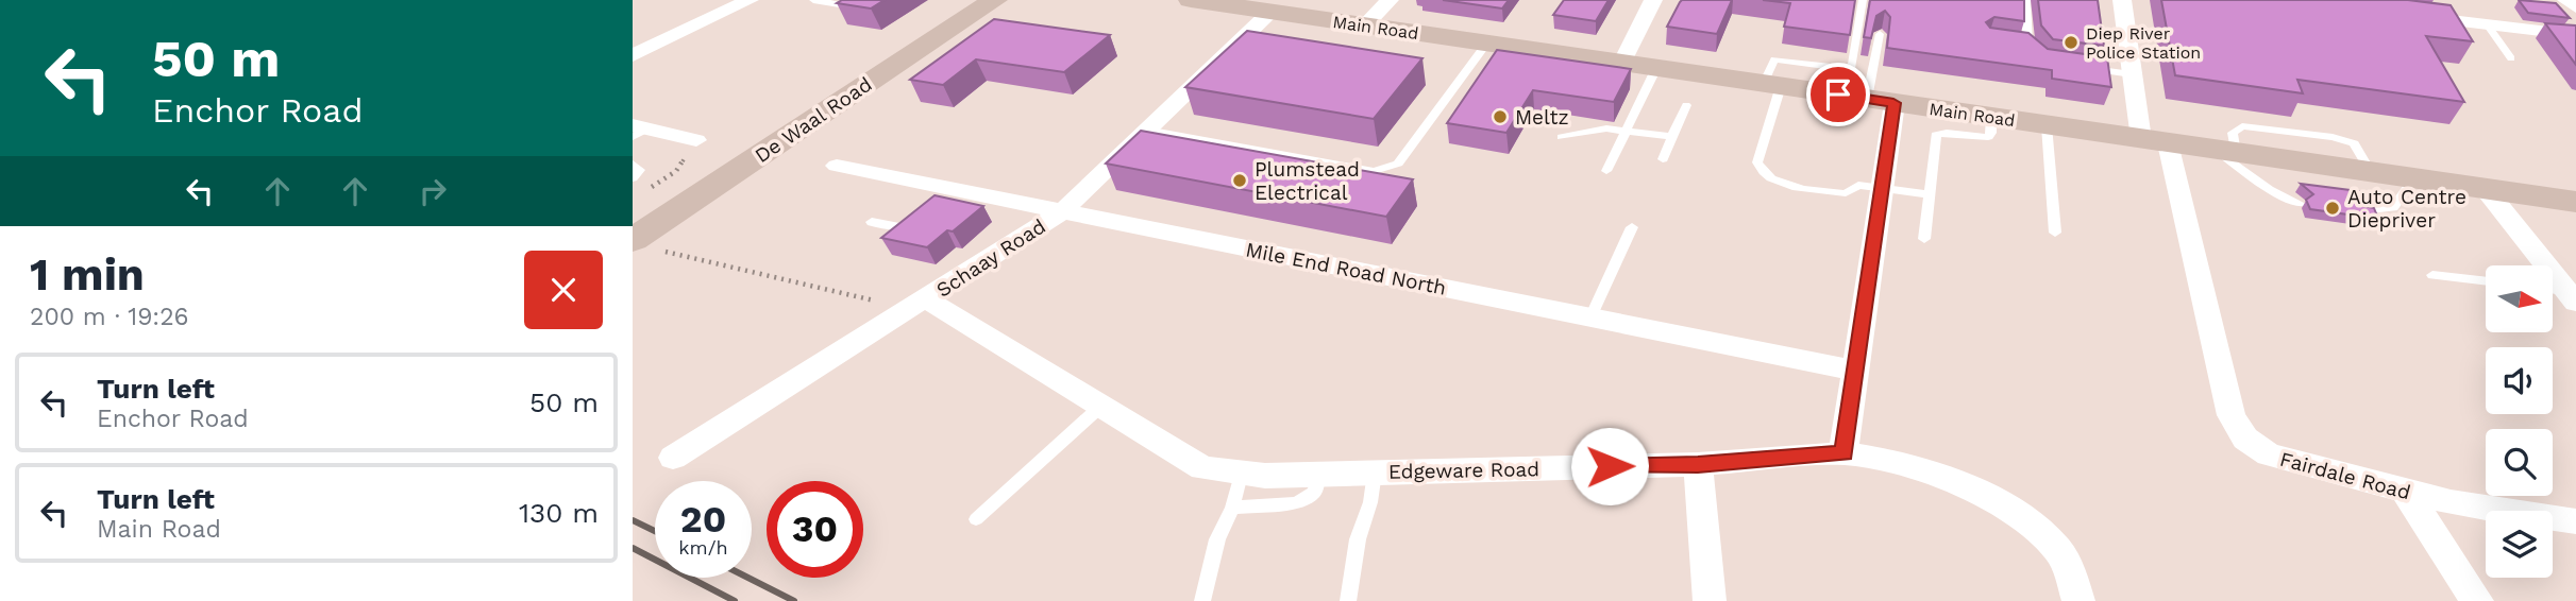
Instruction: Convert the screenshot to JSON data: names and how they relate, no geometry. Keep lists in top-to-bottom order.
{
  "streets": {
    "main road": ["Main Road", "De Waal Road"],
    "street": [
      "Schaay Road",
      "Mile End Road North",
      "Edgeware Road",
      "Fairdale Road"
    ]
  },
  "crossings": [
    ["Main Road", "Schaay Road"],
    ["Main Road", "Fairdale Road"],
    ["Schaay Road", "Mile End Road North"],
    ["Schaay Road", "Edgeware Road"]
  ],
  "places": [
    "Diep River Police Station",
    "Meltz",
    "Plumstead Electrical",
    "Auto Centre Diepriver"
  ],
  "north": "right",
  "page": {
    "turn": ["50 m", "Enchor Road"],
    "heading": ["1 min", "200 m · 19:26"],
    "list": [
      {
        "name": "Turn left",
        "note": "Enchor Road",
        "value": "50 m"
      },
      {
        "name": "Turn left",
        "note": "Main Road",
        "value": "130 m"
      }
    ],
    "speed": "20 km/h",
    "limit": "30"
  }
}
